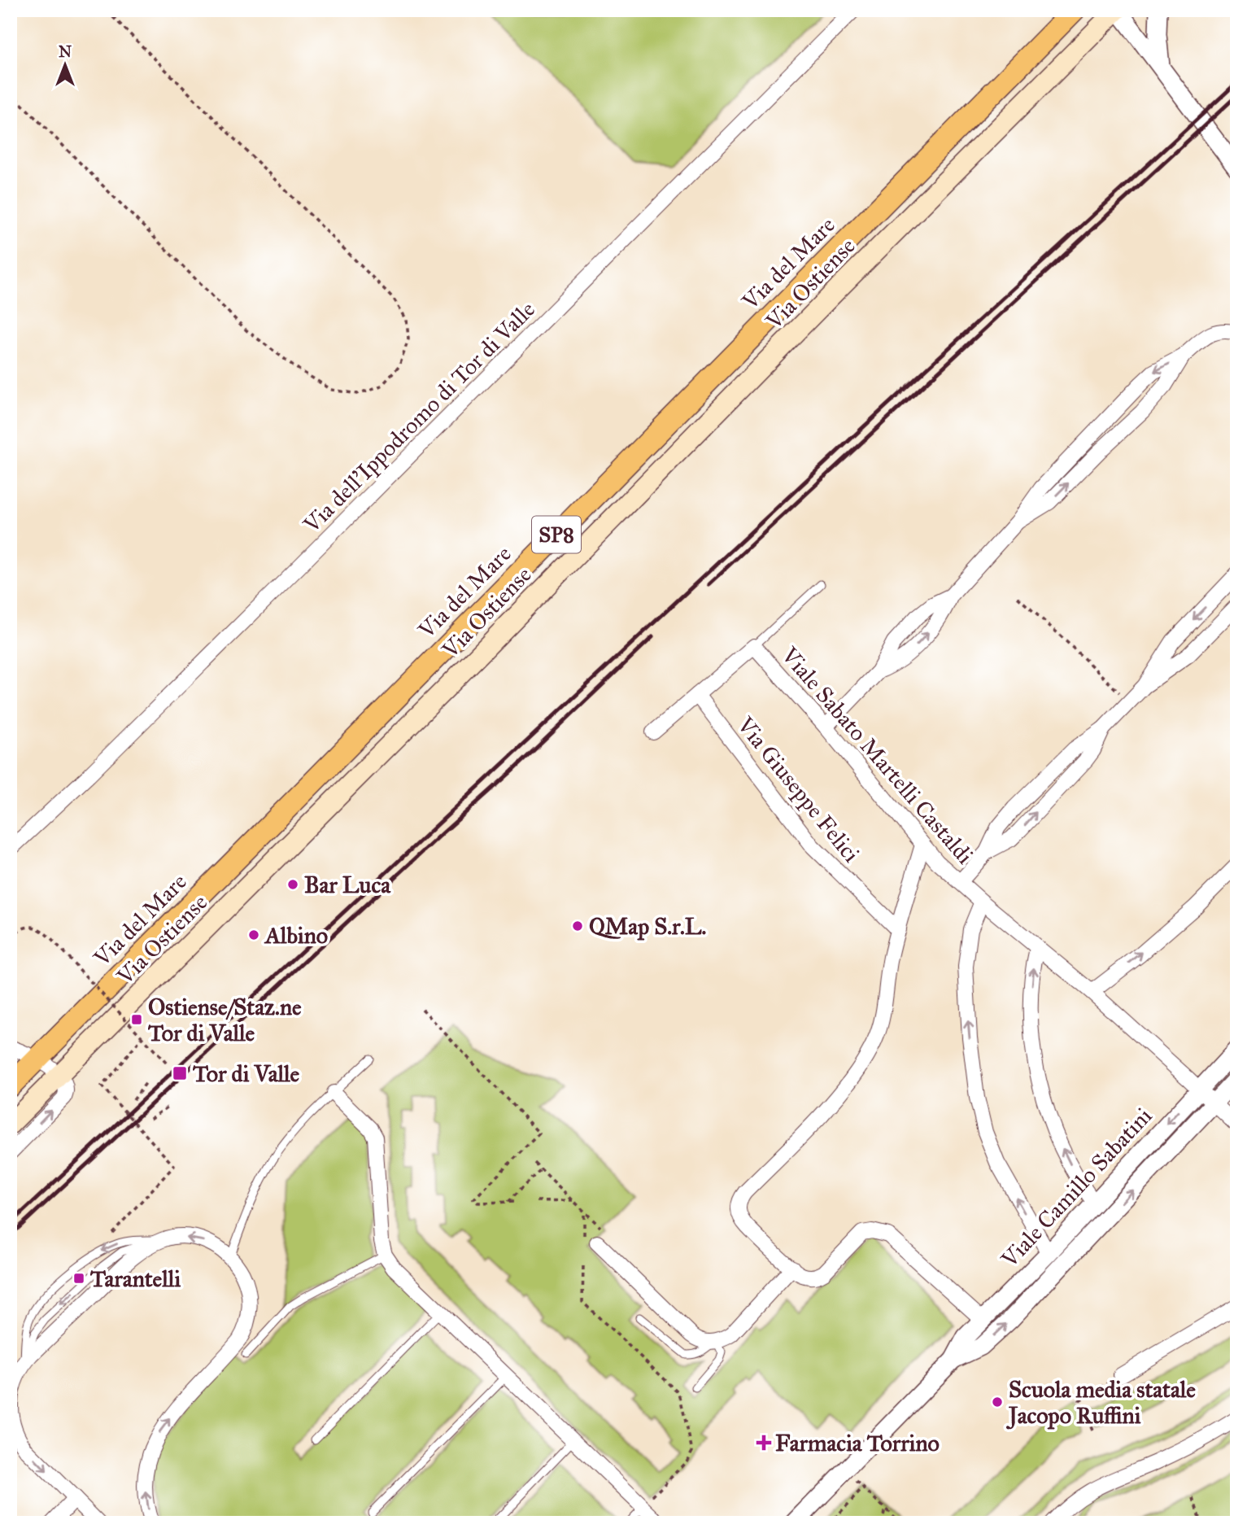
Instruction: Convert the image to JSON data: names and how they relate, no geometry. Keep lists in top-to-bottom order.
{
  "streets": {
    "main road": ["Via del Mare", "Via Ostiense", "SP8"],
    "street": [
      "Via dell'Ippodromo di Tor di Valle",
      "Viale Sabato Martelli Castaldi",
      "Via Giuseppe Felici",
      "Viale Camillo Sabatini"
    ]
  },
  "crossings": [
    ["Viale Sabato Martelli Castaldi", "Via Giuseppe Felici"],
    ["Viale Sabato Martelli Castaldi", "Viale Camillo Sabatini"]
  ],
  "places": {
    "other": [
      "Bar Luca",
      "QMap S.r.L.",
      "Albino",
      "Scuola media statale Jacopo Ruffini"
    ],
    "transit": ["Ostiense/Staz.ne Tor di Valle", "Tor di Valle", "Tarantelli"],
    "health": ["Farmacia Torrino"]
  },
  "north": "top"
}
